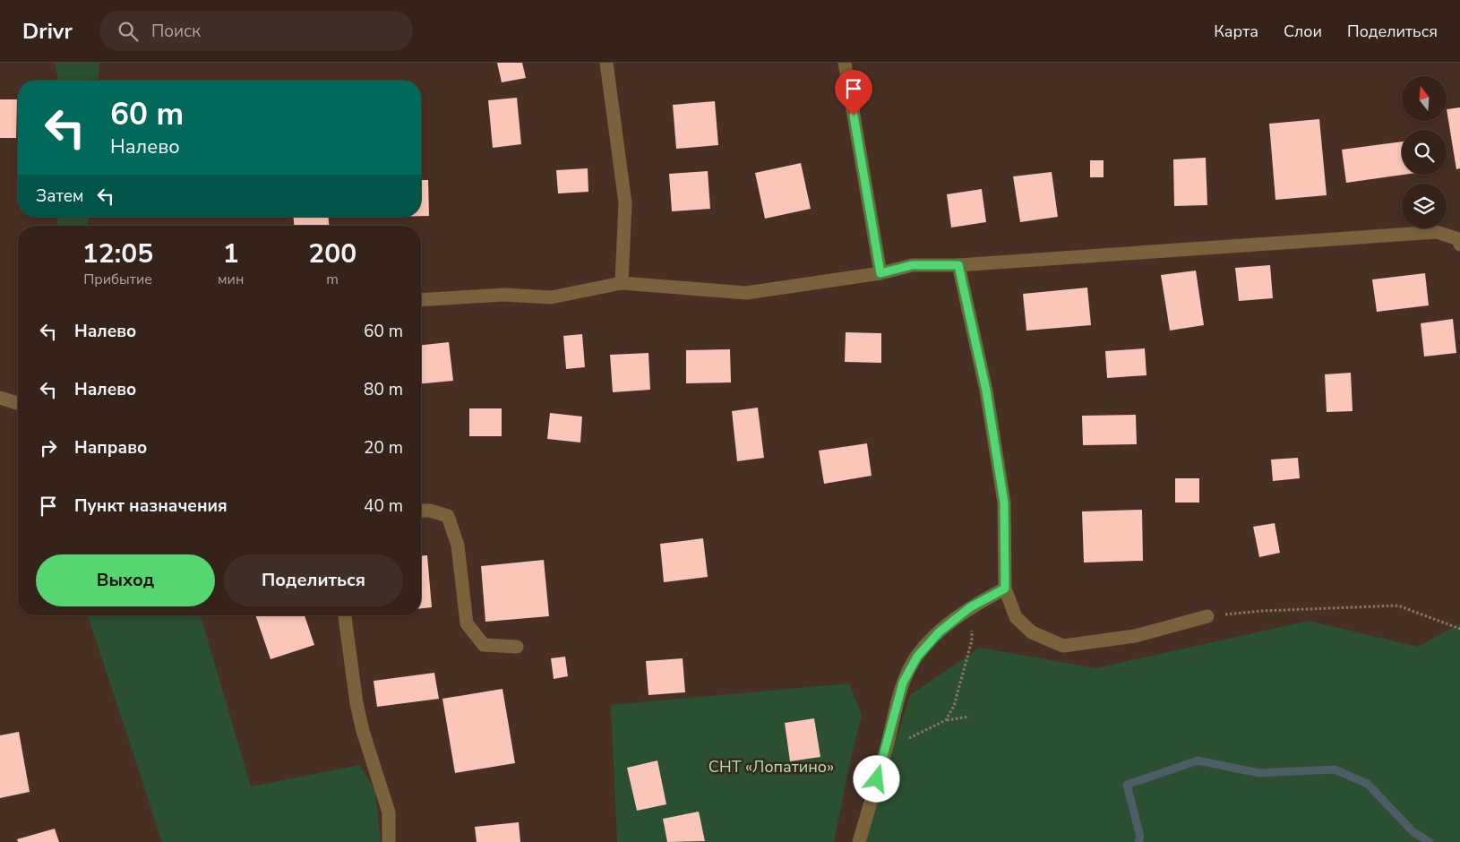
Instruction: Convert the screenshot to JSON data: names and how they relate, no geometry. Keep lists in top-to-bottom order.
{
  "parks": ["СНТ «Лопатино»"],
  "north": "top",
  "page": {
    "header": "Drivr",
    "search": "Поиск",
    "nav": ["Карта", "Слои", "Поделиться"],
    "turn": ["60 m", "Налево"],
    "then": "Затем",
    "eta": [
      "12:05",
      "Прибытие",
      "1",
      "мин",
      "200",
      "m"
    ],
    "list": [
      {
        "name": "Налево",
        "value": "60 m"
      },
      {
        "name": "Налево",
        "value": "80 m"
      },
      {
        "name": "Направо",
        "value": "20 m"
      },
      {
        "name": "Пункт назначения",
        "value": "40 m"
      }
    ],
    "buttons": ["Выход", "Поделиться"]
  }
}
